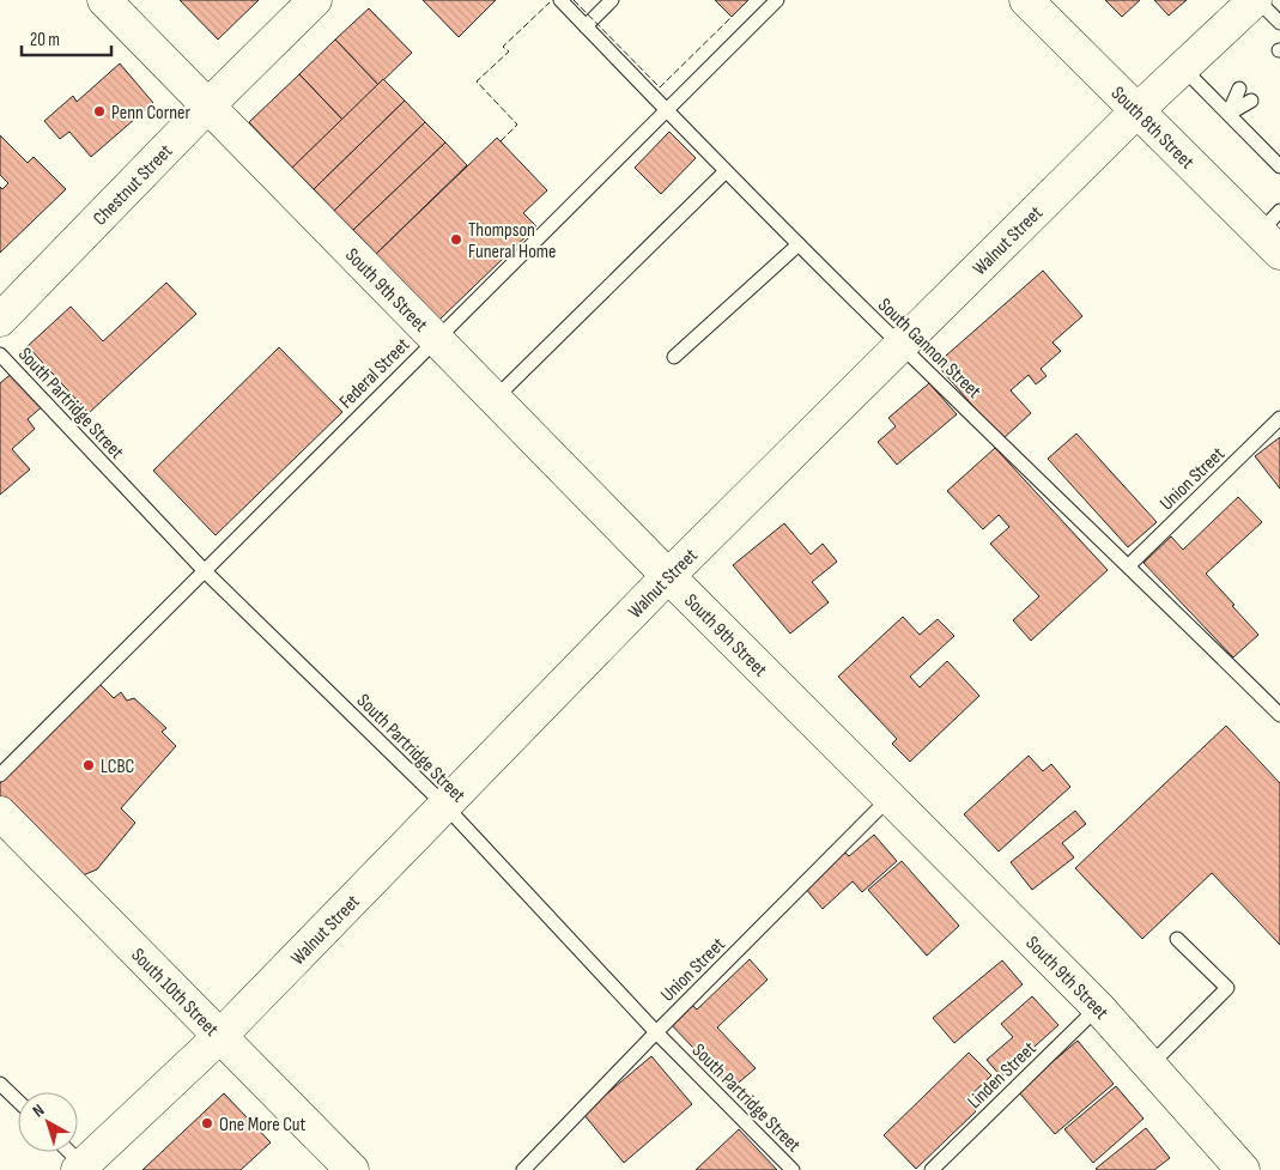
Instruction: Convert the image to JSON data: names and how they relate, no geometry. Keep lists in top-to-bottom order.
{
  "streets": {
    "main road": [
      "South 8th Street",
      "Chestnut Street",
      "Walnut Street",
      "South 9th Street",
      "South 10th Street"
    ],
    "lane": [
      "South Gannon Street",
      "Federal Street",
      "South Partridge Street",
      "Union Street",
      "Linden Street"
    ]
  },
  "crossings": [
    ["South 8th Street", "Walnut Street"],
    ["Chestnut Street", "South 9th Street"],
    ["Walnut Street", "South 9th Street"],
    ["Walnut Street", "South Gannon Street"],
    ["Walnut Street", "South Partridge Street"],
    ["Walnut Street", "South 10th Street"],
    ["South 9th Street", "Federal Street"],
    ["South 9th Street", "Union Street"],
    ["South 9th Street", "Linden Street"],
    ["South Gannon Street", "Federal Street"],
    ["South Gannon Street", "Union Street"],
    ["Federal Street", "South Partridge Street"],
    ["South Partridge Street", "Union Street"]
  ],
  "places": [
    "Penn Corner",
    "Thompson Funeral Home",
    "LCBC",
    "One More Cut"
  ],
  "scale_bar": "20 m",
  "north": "top left"
}
